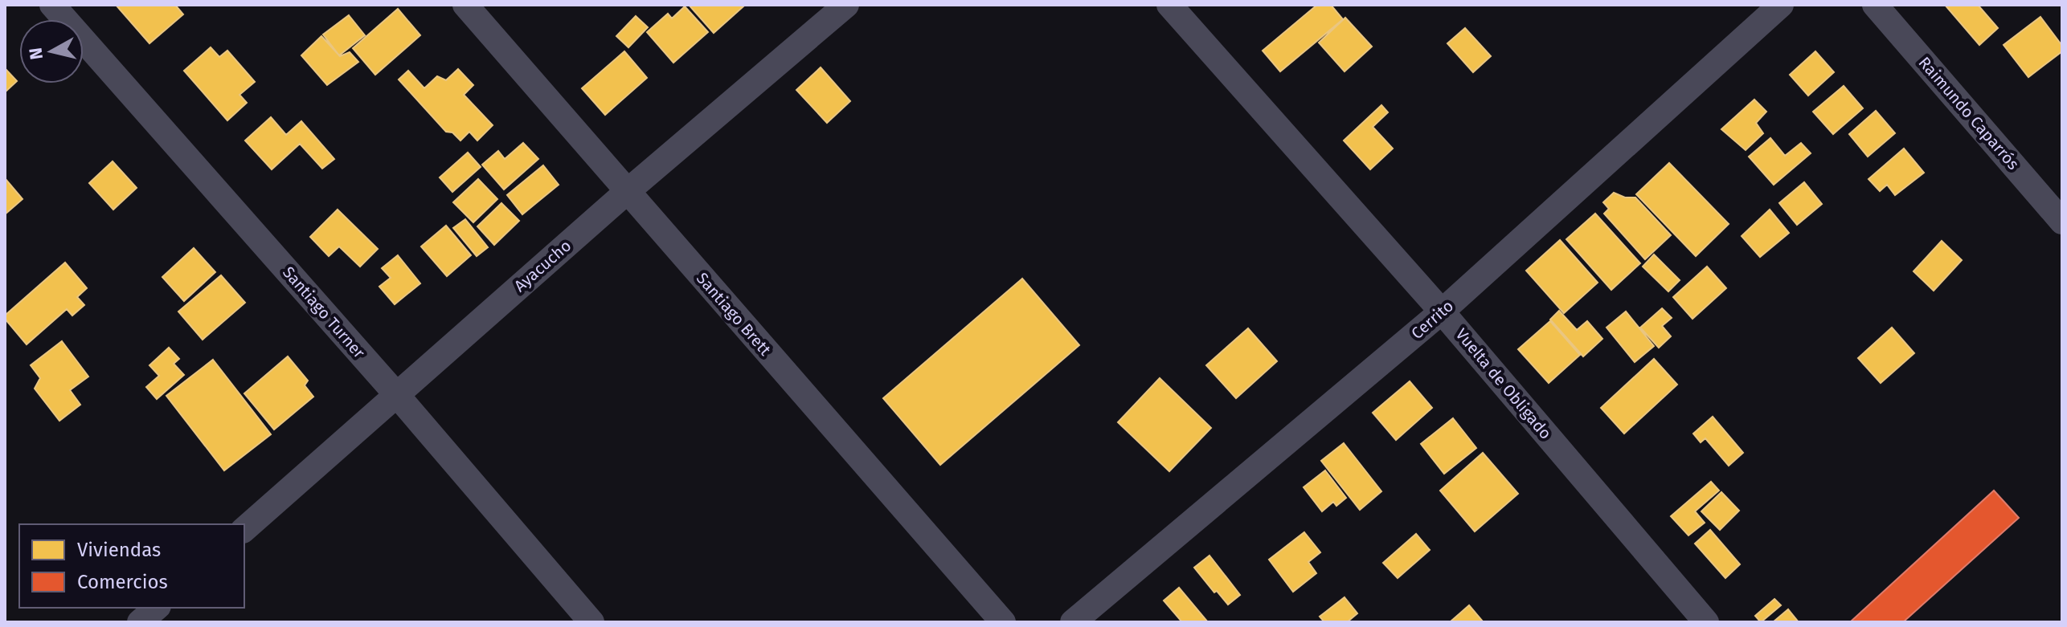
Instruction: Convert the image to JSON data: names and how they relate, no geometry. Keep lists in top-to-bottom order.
{
  "streets": {
    "street": [
      "Raimundo Caparrós",
      "Ayacucho",
      "Santiago Turner",
      "Santiago Brett",
      "Cerrito",
      "Vuelta de Obligado"
    ]
  },
  "crossings": [
    ["Ayacucho", "Santiago Turner"],
    ["Ayacucho", "Santiago Brett"],
    ["Cerrito", "Vuelta de Obligado"]
  ],
  "legend": ["Viviendas", "Comercios"],
  "north": "left"
}
